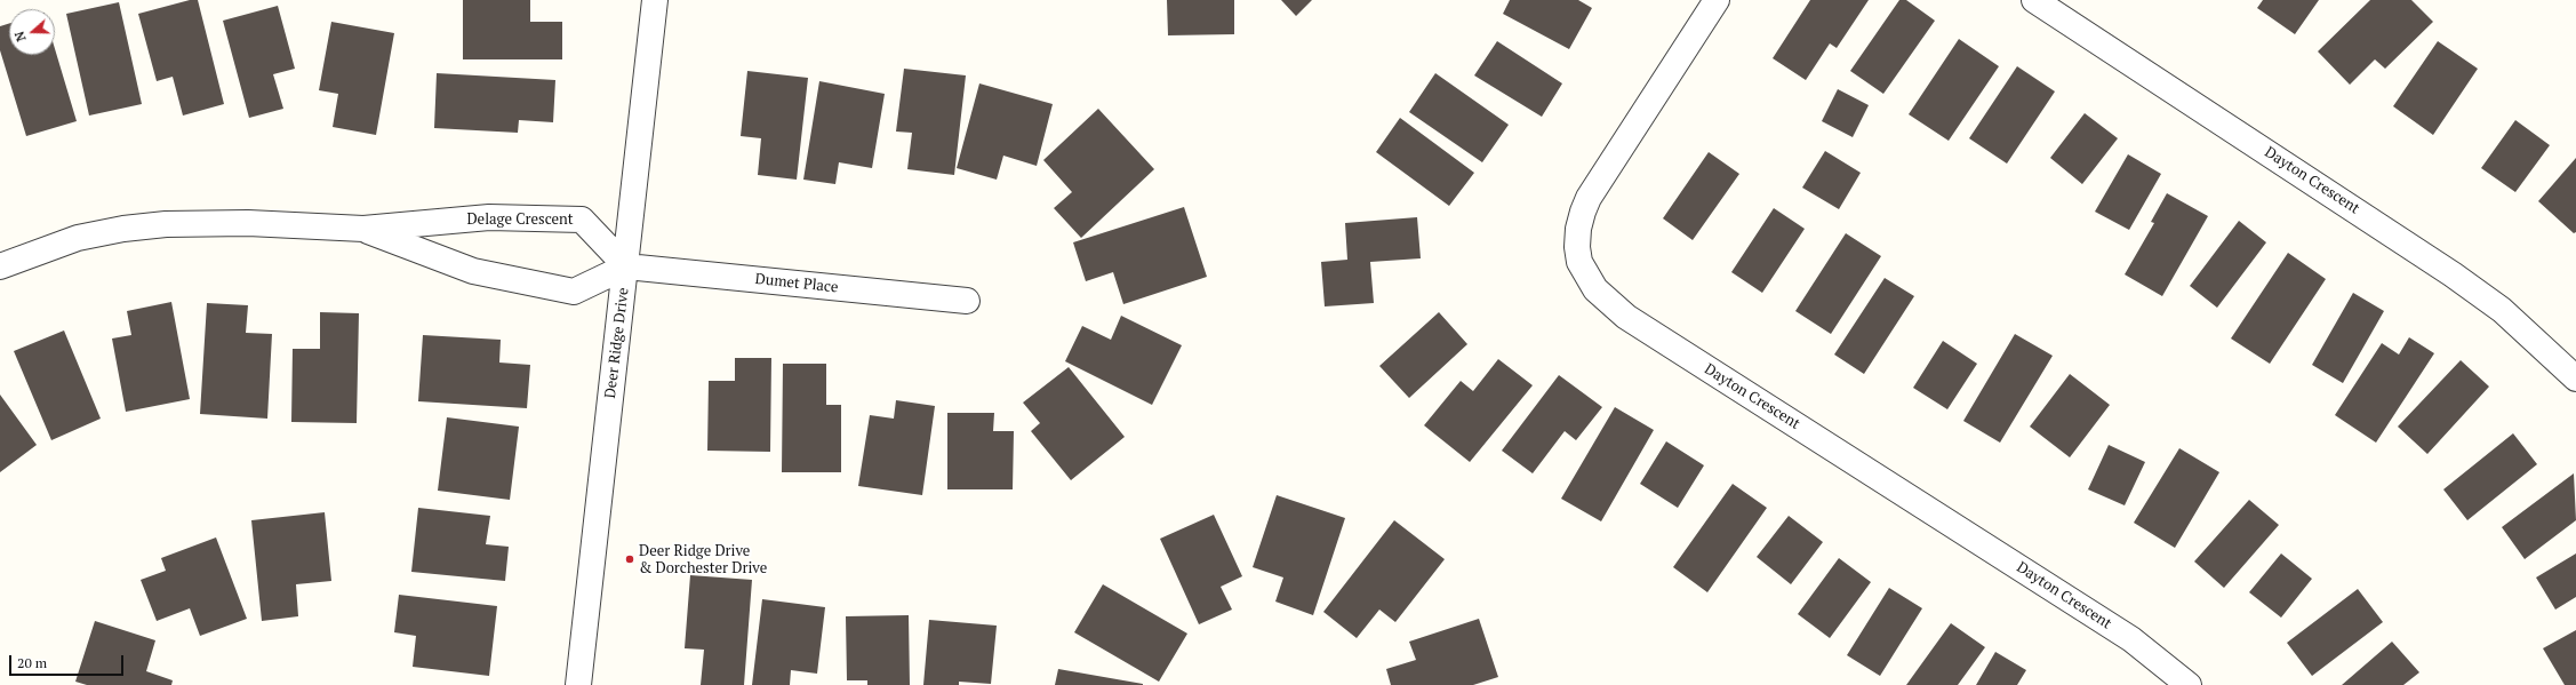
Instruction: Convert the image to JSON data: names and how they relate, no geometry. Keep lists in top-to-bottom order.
{
  "streets": {
    "street": [
      "Dayton Crescent",
      "Delage Crescent",
      "Dumet Place",
      "Deer Ridge Drive"
    ]
  },
  "crossings": [
    ["Delage Crescent", "Dumet Place"],
    ["Delage Crescent", "Deer Ridge Drive"],
    ["Dumet Place", "Deer Ridge Drive"]
  ],
  "places": ["Deer Ridge Drive & Dorchester Drive"],
  "scale_bar": "20 m",
  "north": "left"
}
